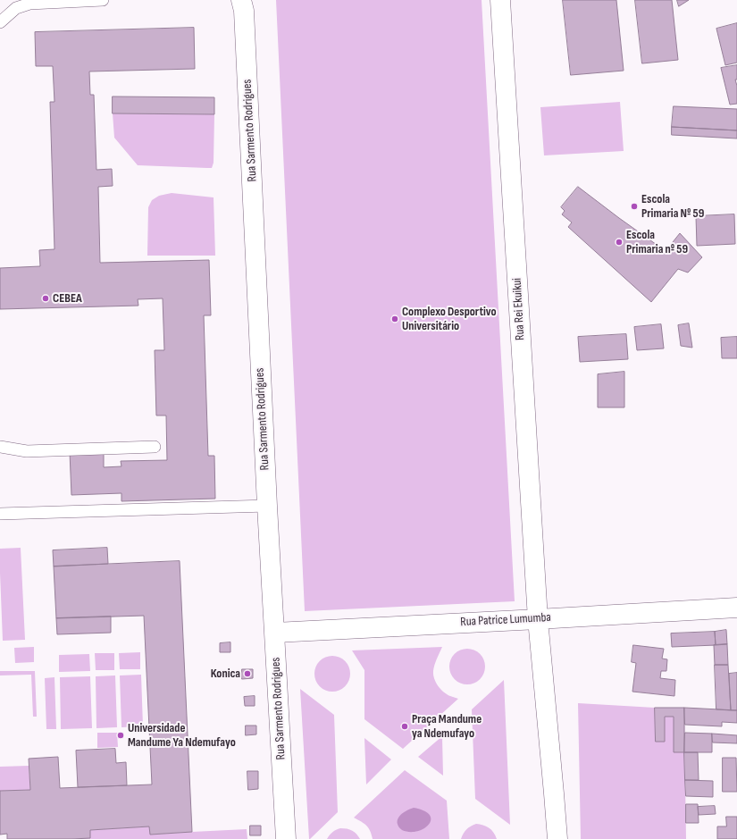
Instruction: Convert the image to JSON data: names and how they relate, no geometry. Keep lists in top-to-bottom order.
{
  "streets": {
    "street": ["Rua Sarmento Rodrigues", "Rua Rei Ekuikui", "Rua Patrice Lumumba"]
  },
  "crossings": [
    ["Rua Sarmento Rodrigues", "Rua Patrice Lumumba"],
    ["Rua Rei Ekuikui", "Rua Patrice Lumumba"]
  ],
  "places": [
    "Escola Primaria Nº 59",
    "Escola Primaria nº 59",
    "CEBEA",
    "Complexo Desportivo Universitário",
    "Konica",
    "Praça Mandume ya Ndemufayo",
    "Universidade Mandume Ya Ndemufayo"
  ]
}
